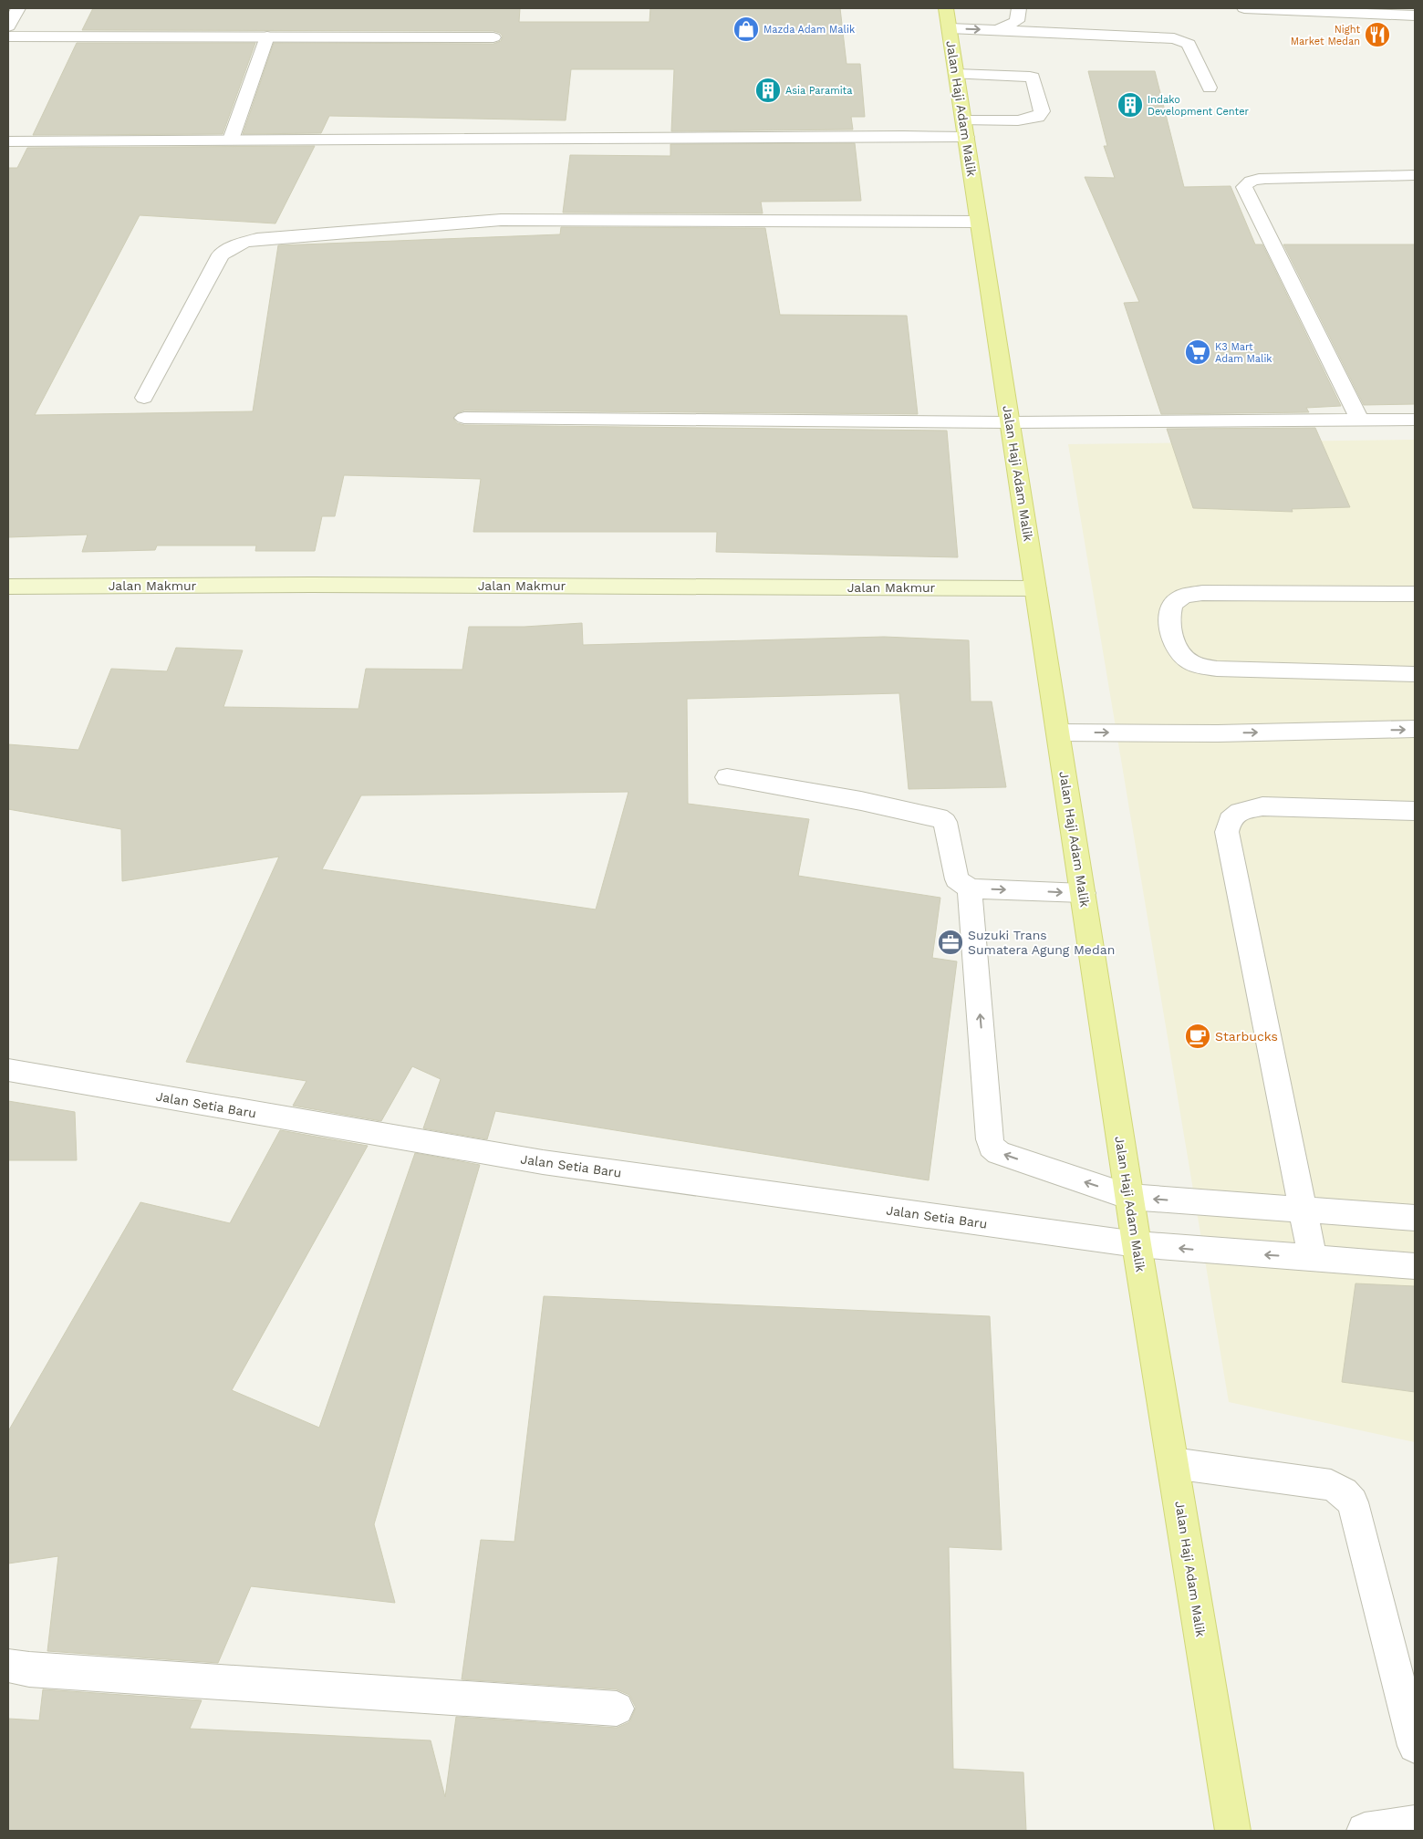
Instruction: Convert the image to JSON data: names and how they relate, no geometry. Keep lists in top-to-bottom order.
{
  "streets": {
    "main road": ["Jalan Haji Adam Malik"],
    "street": ["Jalan Makmur", "Jalan Setia Baru"]
  },
  "crossings": [
    ["Jalan Haji Adam Malik", "Jalan Makmur"],
    ["Jalan Haji Adam Malik", "Jalan Setia Baru"]
  ],
  "places": {
    "shop": ["Mazda Adam Malik"],
    "restaurant": ["Night Market Medan"],
    "building": ["Asia Paramita", "Indako Development Center"],
    "supermarket": ["K3 Mart Adam Malik"],
    "office": ["Suzuki Trans Sumatera Agung Medan"],
    "cafe": ["Starbucks"]
  }
}
